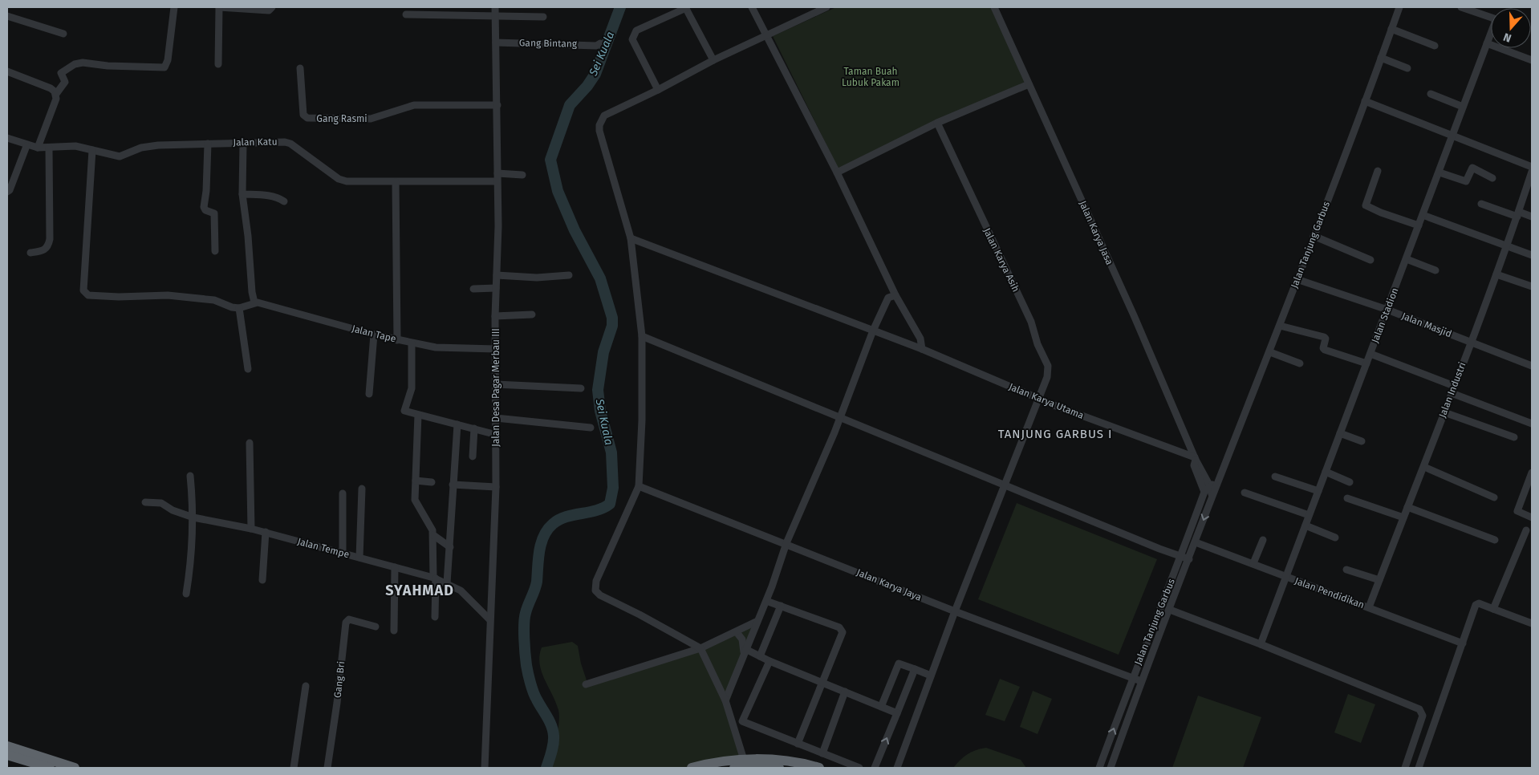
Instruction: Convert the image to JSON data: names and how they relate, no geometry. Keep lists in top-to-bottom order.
{
  "streets": {
    "street": [
      "Gang Bintang",
      "Gang Rasmi",
      "Jalan Katu",
      "Jalan Karya Jasa",
      "Jalan Tanjung Garbus",
      "Jalan Karya Asih",
      "Jalan Stadion",
      "Jalan Masjid",
      "Jalan Tape",
      "Jalan Desa Pagar Merbau III",
      "Jalan Industri",
      "Jalan Karya Utama",
      "Jalan Tempe",
      "Jalan Karya Jaya",
      "Jalan Pendidikan",
      "Gang Bri"
    ]
  },
  "crossings": [
    ["Gang Bintang", "Jalan Desa Pagar Merbau III"],
    ["Gang Rasmi", "Jalan Desa Pagar Merbau III"],
    ["Jalan Katu", "Jalan Desa Pagar Merbau III"],
    ["Jalan Karya Jasa", "Jalan Tanjung Garbus"],
    ["Jalan Karya Jasa", "Jalan Karya Utama"],
    ["Jalan Tanjung Garbus", "Jalan Masjid"],
    ["Jalan Tanjung Garbus", "Jalan Karya Jaya"],
    ["Jalan Tanjung Garbus", "Jalan Pendidikan"],
    ["Jalan Karya Asih", "Jalan Karya Utama"],
    ["Jalan Karya Asih", "Jalan Karya Jaya"],
    ["Jalan Stadion", "Jalan Masjid"],
    ["Jalan Stadion", "Jalan Pendidikan"],
    ["Jalan Masjid", "Jalan Industri"],
    ["Jalan Tape", "Jalan Desa Pagar Merbau III"],
    ["Jalan Desa Pagar Merbau III", "Jalan Tempe"],
    ["Jalan Industri", "Jalan Pendidikan"]
  ],
  "districts": ["TANJUNG GARBUS I", "SYAHMAD"],
  "water": ["Sei Kuala"],
  "parks": ["Taman Buah Lubuk Pakam"],
  "north": "bottom"
}
